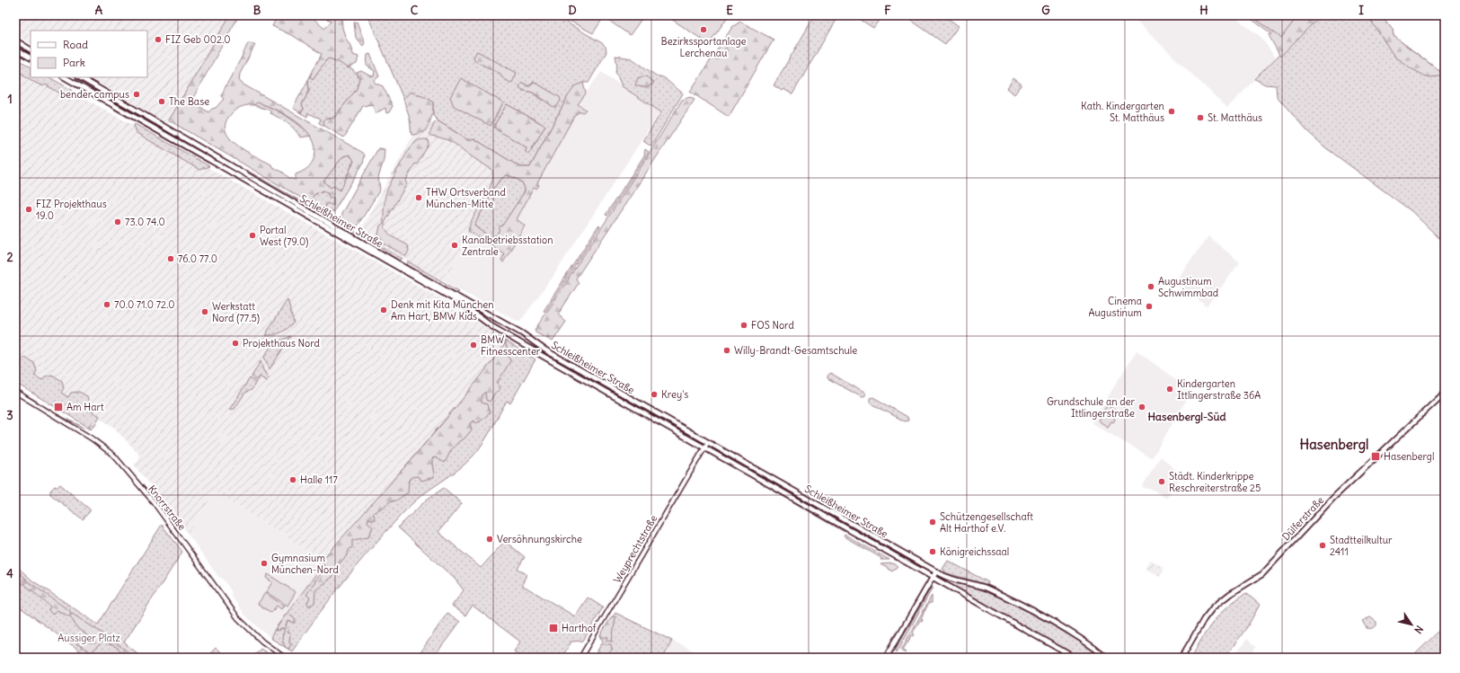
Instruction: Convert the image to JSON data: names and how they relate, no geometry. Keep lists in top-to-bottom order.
{
  "streets": {
    "main road": ["Schleißheimer Straße", "Dülferstraße"],
    "street": ["Knorrstraße", "Weyprechtstraße"]
  },
  "crossings": [
    ["Schleißheimer Straße", "Weyprechtstraße"]
  ],
  "districts": ["Hasenbergl-Süd", "Hasenbergl"],
  "parks": ["Aussiger Platz"],
  "places": {
    "other": [
      "Bezirkssportanlage Lerchenau",
      "FIZ Geb 002.0",
      "bender campus",
      "The Base",
      "Kath. Kindergarten St. Matthäus",
      "St. Matthäus",
      "THW Ortsverband München-Mitte",
      "FIZ Projekthaus 19.0",
      "73.0 74.0",
      "Portal West (79.0)",
      "Kanalbetriebsstation Zentrale",
      "76.0 77.0",
      "Augustinum Schwimmbad",
      "70.0 71.0 72.0",
      "Cinema Augustinum",
      "Denk mit Kita München Am Hart, BMW Kids",
      "Werkstatt Nord (77.5)",
      "FOS Nord",
      "Projekthaus Nord",
      "BMW Fitnesscenter",
      "Willy-Brandt-Gesamtschule",
      "Kindergarten Ittlingerstraße 36A",
      "Krey's",
      "Grundschule an der Ittlingerstraße",
      "Halle 117",
      "Städt. Kinderkrippe Reschreiterstraße 25",
      "Schützengesellschaft Alt Harthof e.V.",
      "Versöhnungskirche",
      "Stadtteilkultur 2411",
      "Königreichssaal",
      "Gymnasium München-Nord"
    ],
    "transit": ["Am Hart", "Hasenbergl", "Harthof"]
  },
  "legend": ["Road", "Park"],
  "north": "bottom right",
  "grid": {
    "columns": [
      "A",
      "B",
      "C",
      "D",
      "E",
      "F",
      "G",
      "H",
      "I"
    ],
    "rows": [
      "1",
      "2",
      "3",
      "4"
    ]
  }
}
